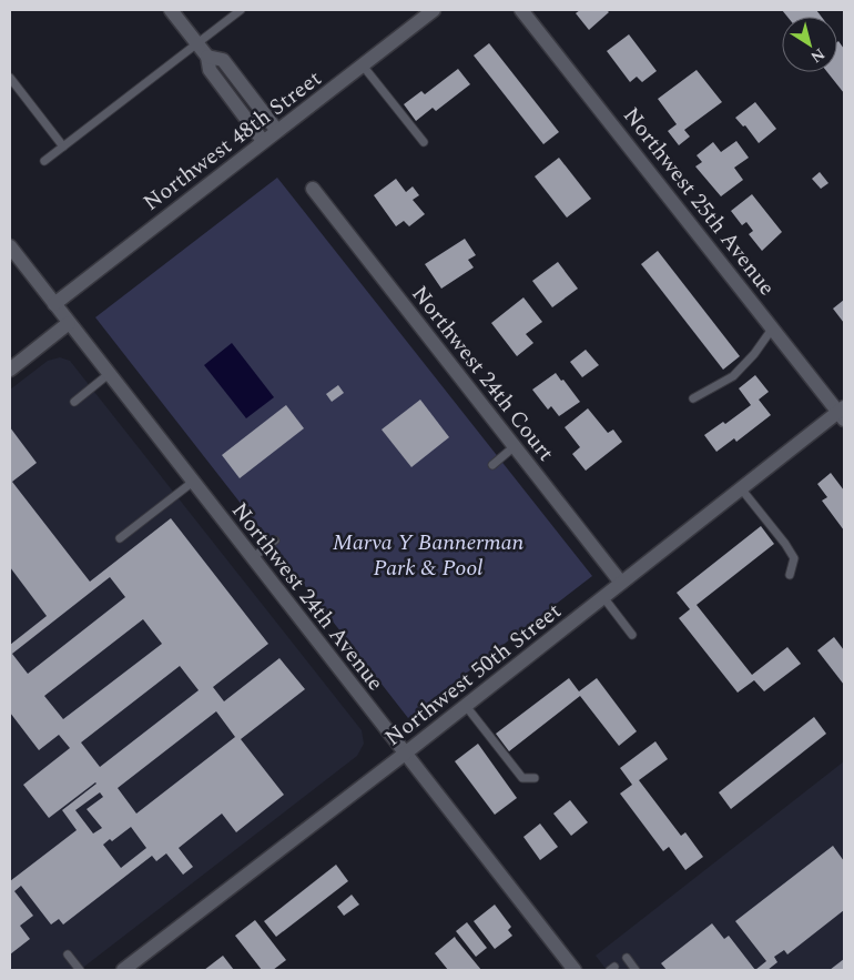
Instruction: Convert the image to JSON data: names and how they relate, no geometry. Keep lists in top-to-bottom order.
{
  "streets": {
    "street": [
      "Northwest 48th Street",
      "Northwest 25th Avenue",
      "Northwest 24th Court",
      "Northwest 24th Avenue",
      "Northwest 50th Street"
    ]
  },
  "crossings": [
    ["Northwest 48th Street", "Northwest 24th Avenue"],
    ["Northwest 25th Avenue", "Northwest 50th Street"],
    ["Northwest 24th Court", "Northwest 50th Street"],
    ["Northwest 24th Avenue", "Northwest 50th Street"]
  ],
  "parks": ["Marva Y Bannerman Park & Pool"],
  "north": "bottom right"
}
